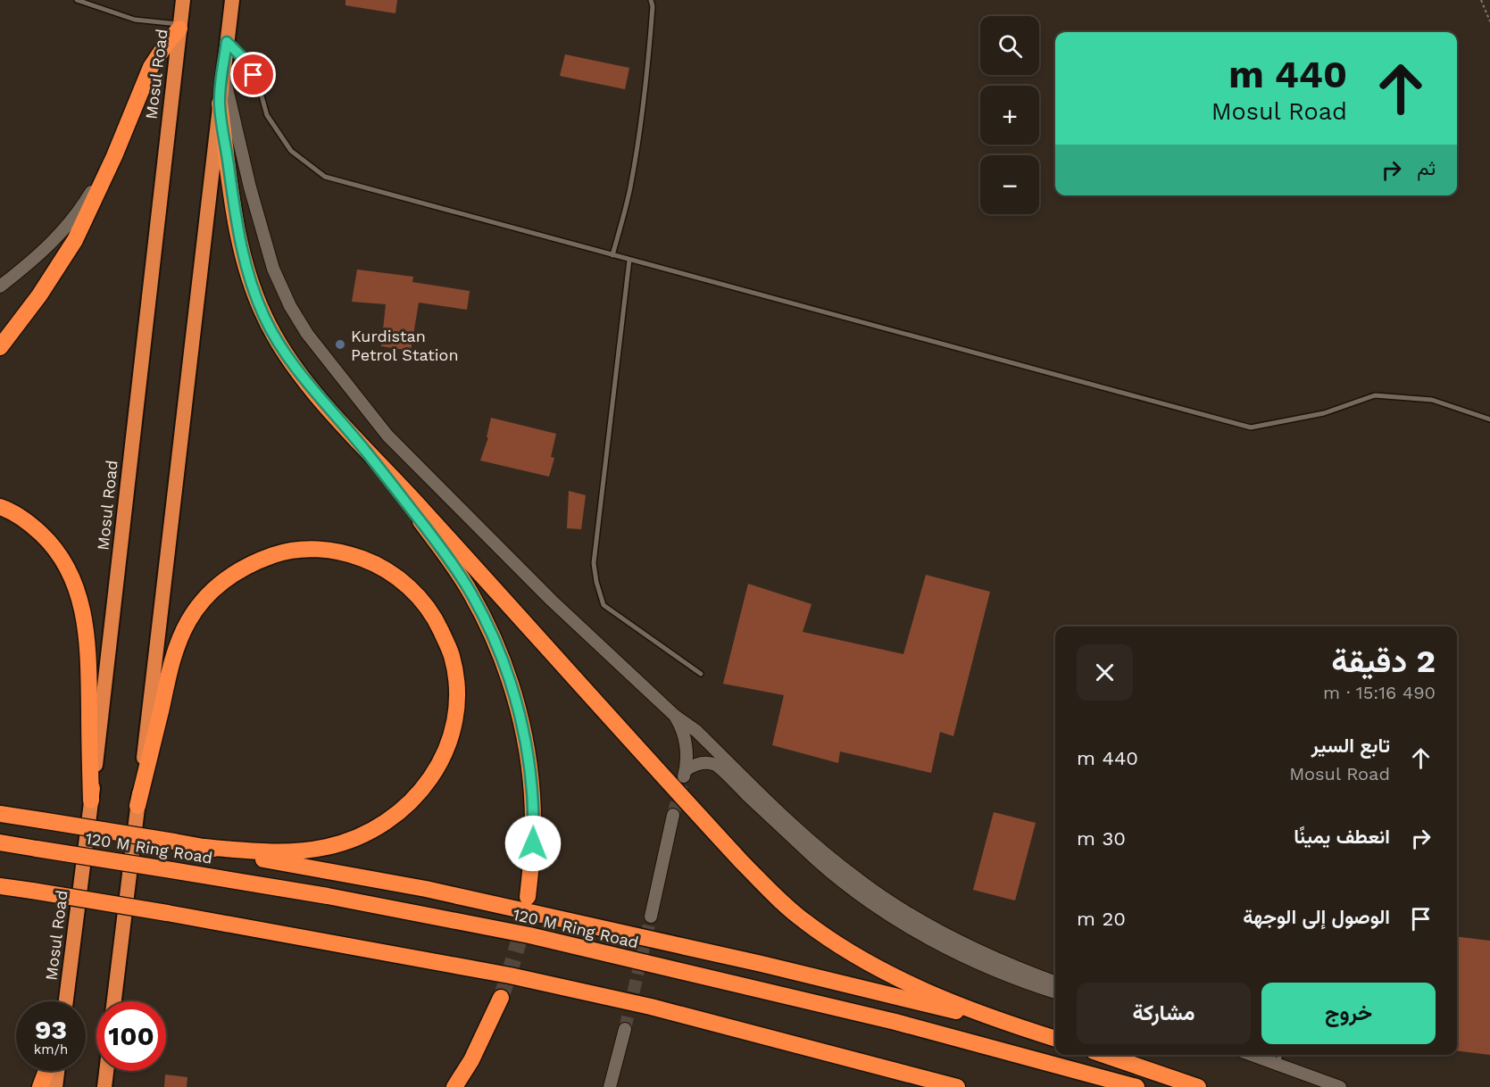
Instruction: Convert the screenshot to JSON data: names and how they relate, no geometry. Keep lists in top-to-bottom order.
{
  "streets": {
    "highway": ["Mosul Road", "120 M Ring Road"]
  },
  "places": ["Kurdistan Petrol Station"],
  "page": {
    "map_buttons": ["+", "−"],
    "turn": ["440 m", "Mosul Road"],
    "then": "ثم",
    "heading": ["2 دقيقة", "490 m · 15:16"],
    "list": [
      {
        "name": "تابع السير",
        "note": "Mosul Road",
        "value": "440 m"
      },
      {
        "name": "انعطف يمينًا",
        "value": "30 m"
      },
      {
        "name": "الوصول إلى الوجهة",
        "value": "20 m"
      }
    ],
    "buttons": ["خروج", "مشاركة"],
    "speed": "93 km/h",
    "limit": "100"
  }
}
